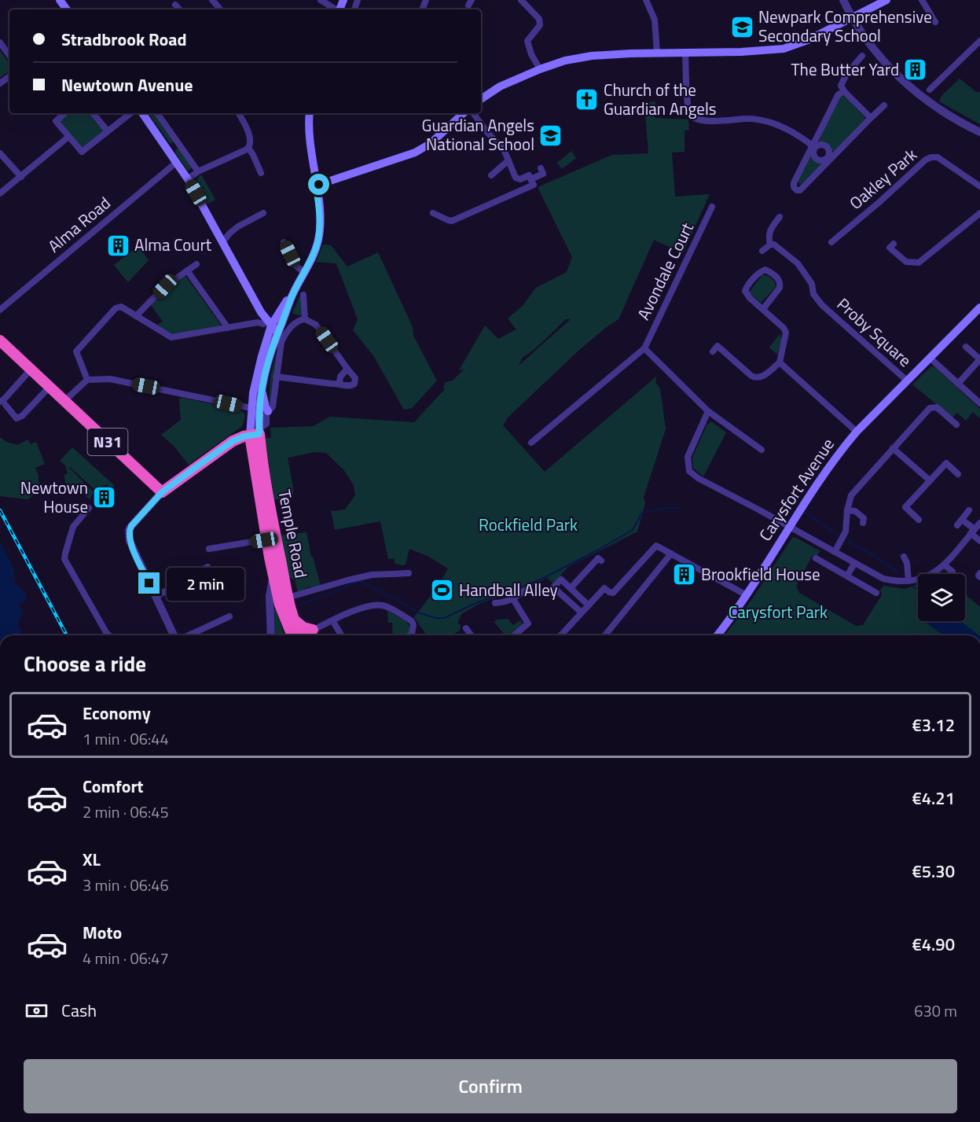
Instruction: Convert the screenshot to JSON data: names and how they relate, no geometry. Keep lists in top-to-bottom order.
{
  "streets": {
    "highway": ["N31", "Temple Road"],
    "main road": ["Carysfort Avenue"],
    "street": [
      "Oakley Park",
      "Alma Road",
      "Avondale Court",
      "Proby Square"
    ]
  },
  "crossings": [
    ["Proby Square", "Carysfort Avenue"]
  ],
  "parks": ["Rockfield Park", "Carysfort Park"],
  "places": {
    "school or university": ["Newpark Comprehensive Secondary School", "Guardian Angels National School"],
    "building": [
      "The Butter Yard",
      "Alma Court",
      "Newtown House",
      "Brookfield House"
    ],
    "church": ["Church of the Guardian Angels"],
    "sports": ["Handball Alley"]
  },
  "page": {
    "banner": ["Stradbrook Road", "Newtown Avenue"],
    "bubble": "2 min",
    "heading": "Choose a ride",
    "list": [
      {
        "name": "Economy",
        "note": "1 min · 06:44",
        "value": "€3.12"
      },
      {
        "name": "Comfort",
        "note": "2 min · 06:45",
        "value": "€4.21"
      },
      {
        "name": "XL",
        "note": "3 min · 06:46",
        "value": "€5.30"
      },
      {
        "name": "Moto",
        "note": "4 min · 06:47",
        "value": "€4.90"
      }
    ],
    "pay": ["Cash", "630 m"],
    "buttons": "Confirm"
  }
}
